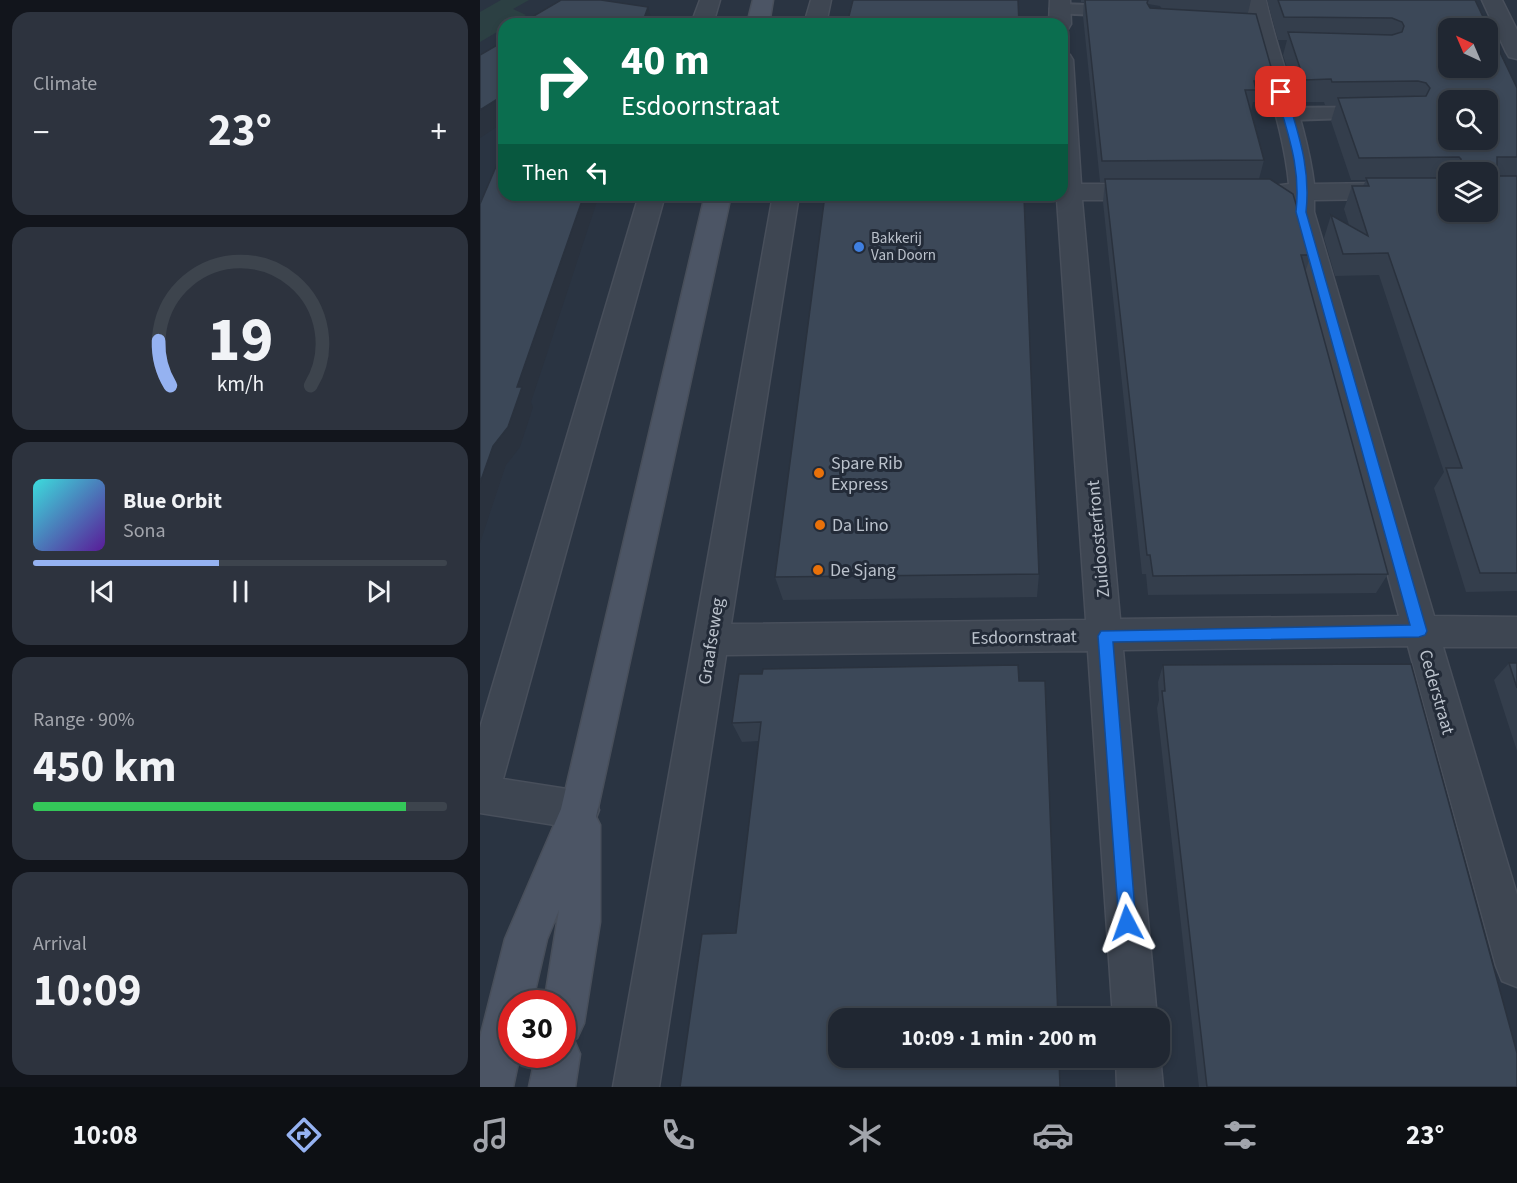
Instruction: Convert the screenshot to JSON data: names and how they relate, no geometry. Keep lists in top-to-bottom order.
{
  "streets": {
    "street": [
      "Zuidoosterfront",
      "Esdoornstraat",
      "Graafseweg",
      "Cederstraat"
    ]
  },
  "crossings": [
    ["Zuidoosterfront", "Esdoornstraat"],
    ["Esdoornstraat", "Graafseweg"],
    ["Esdoornstraat", "Cederstraat"]
  ],
  "places": [
    "Bakkerij Van Doorn",
    "Spare Rib Express",
    "Da Lino",
    "De Sjang"
  ],
  "north": "top left",
  "page": {
    "tile": [
      "Climate",
      ["Range · 90%", "450 km"],
      ["Arrival", "10:09"]
    ],
    "turn": ["40 m", "Esdoornstraat"],
    "heat": ["−", "23°", "+"],
    "then": "Then",
    "song": ["Blue Orbit", "Sona"],
    "limit": "30",
    "trip": "10:09 · 1 min · 200 m",
    "tabs": ["10:08", "23°"],
    "gauge": ["19", "km/h"]
  }
}
